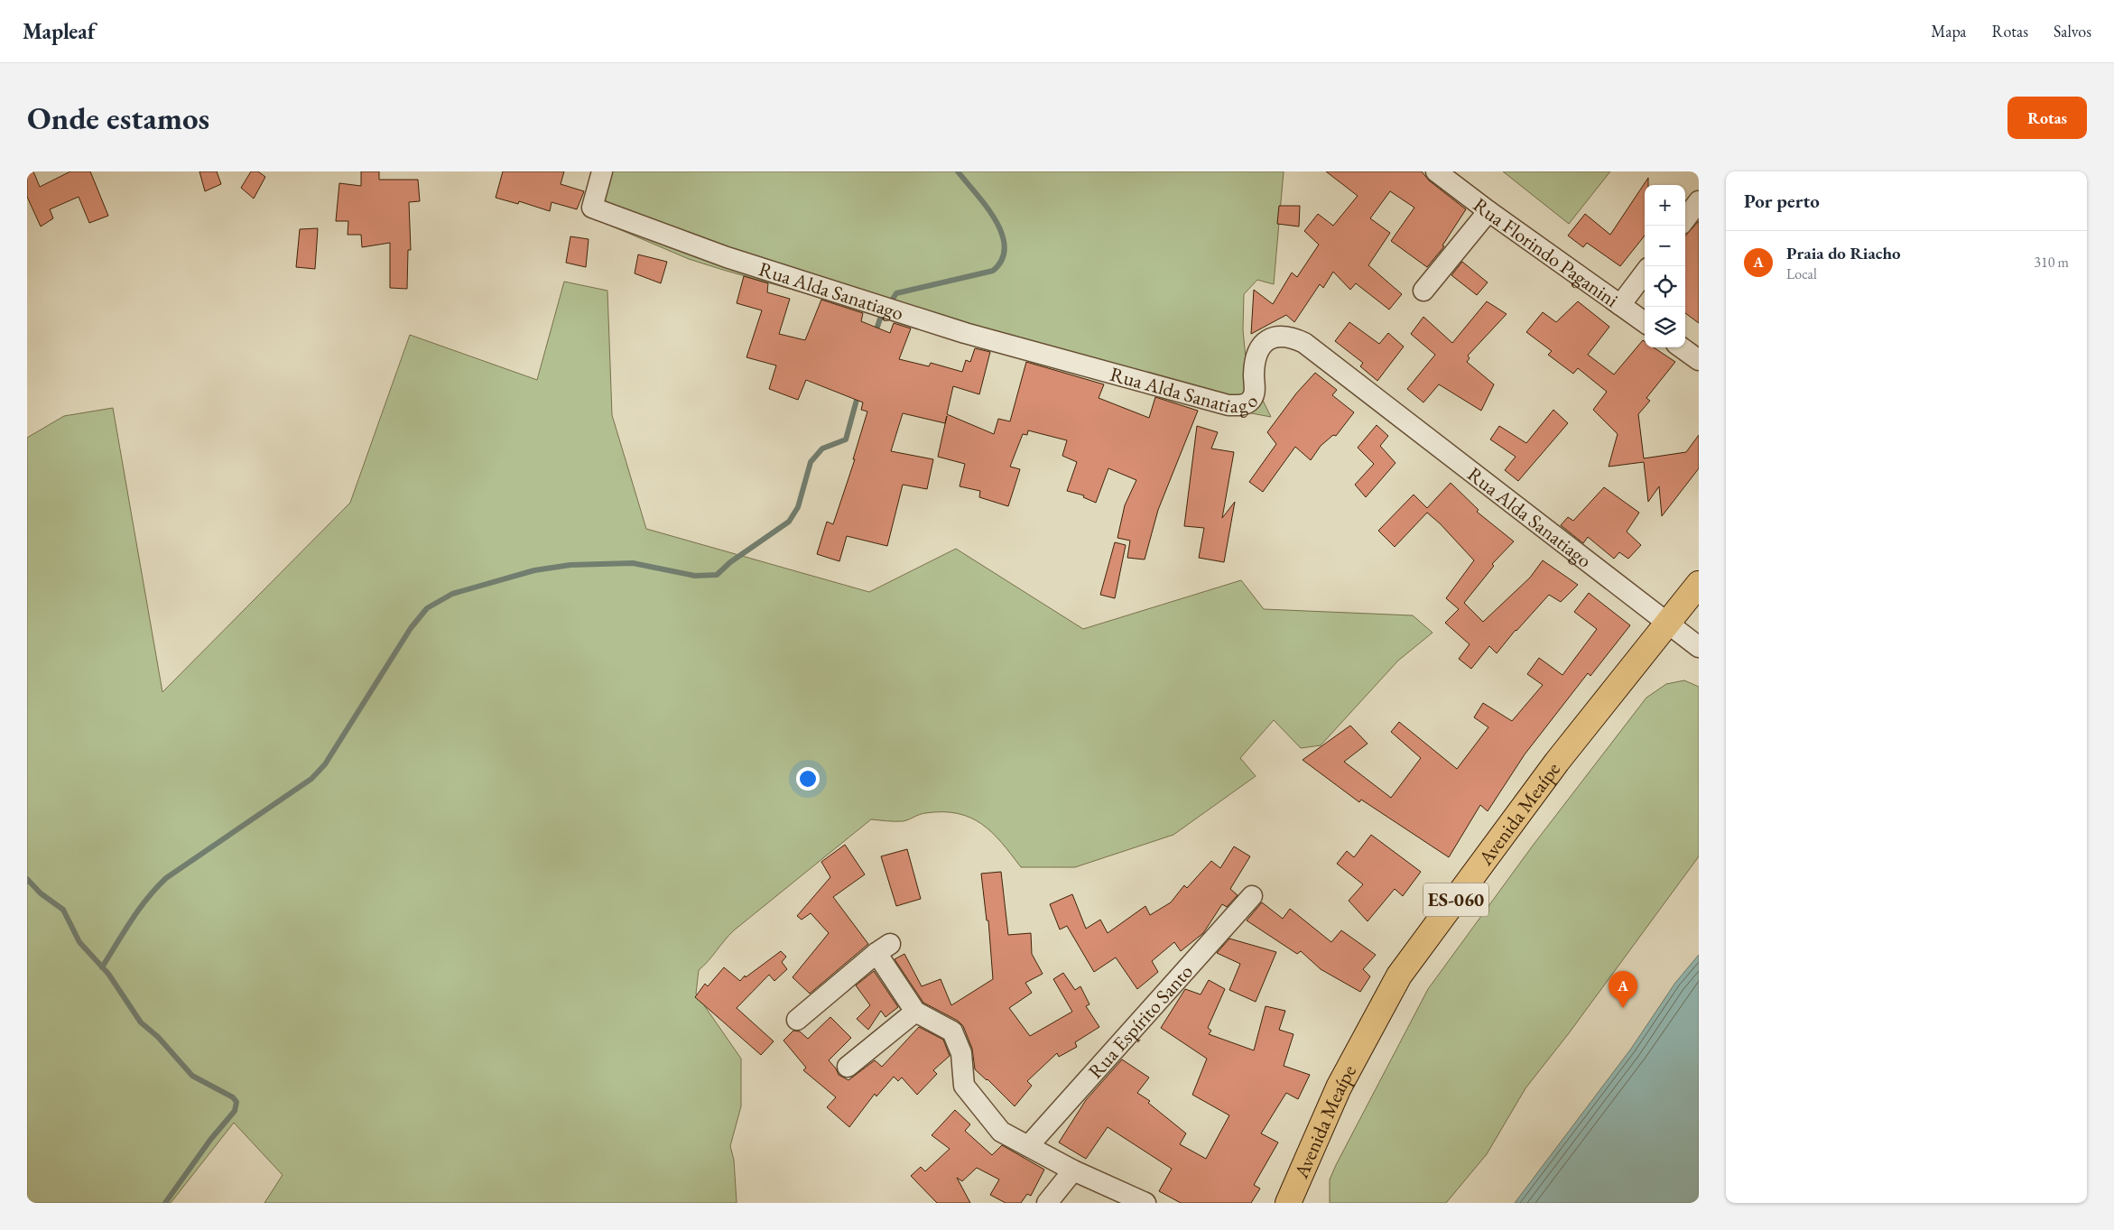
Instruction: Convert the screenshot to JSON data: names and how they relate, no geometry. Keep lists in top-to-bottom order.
{
  "streets": {
    "main road": ["Avenida Meaípe", "ES-060"],
    "street": ["Rua Florindo Paganini", "Rua Alda Sanatiago", "Rua Espírito Santo"]
  },
  "crossings": [
    ["Rua Alda Sanatiago", "Avenida Meaípe"]
  ],
  "page": {
    "header": "Mapleaf",
    "nav": ["Mapa", "Rotas", "Salvos"],
    "buttons": "Rotas",
    "title": "Onde estamos",
    "heading": "Por perto",
    "map_buttons": ["+", "−"],
    "list": [
      {
        "mark": "A",
        "name": "Praia do Riacho",
        "note": "Local",
        "value": "310 m"
      }
    ],
    "pins": "A"
  }
}
